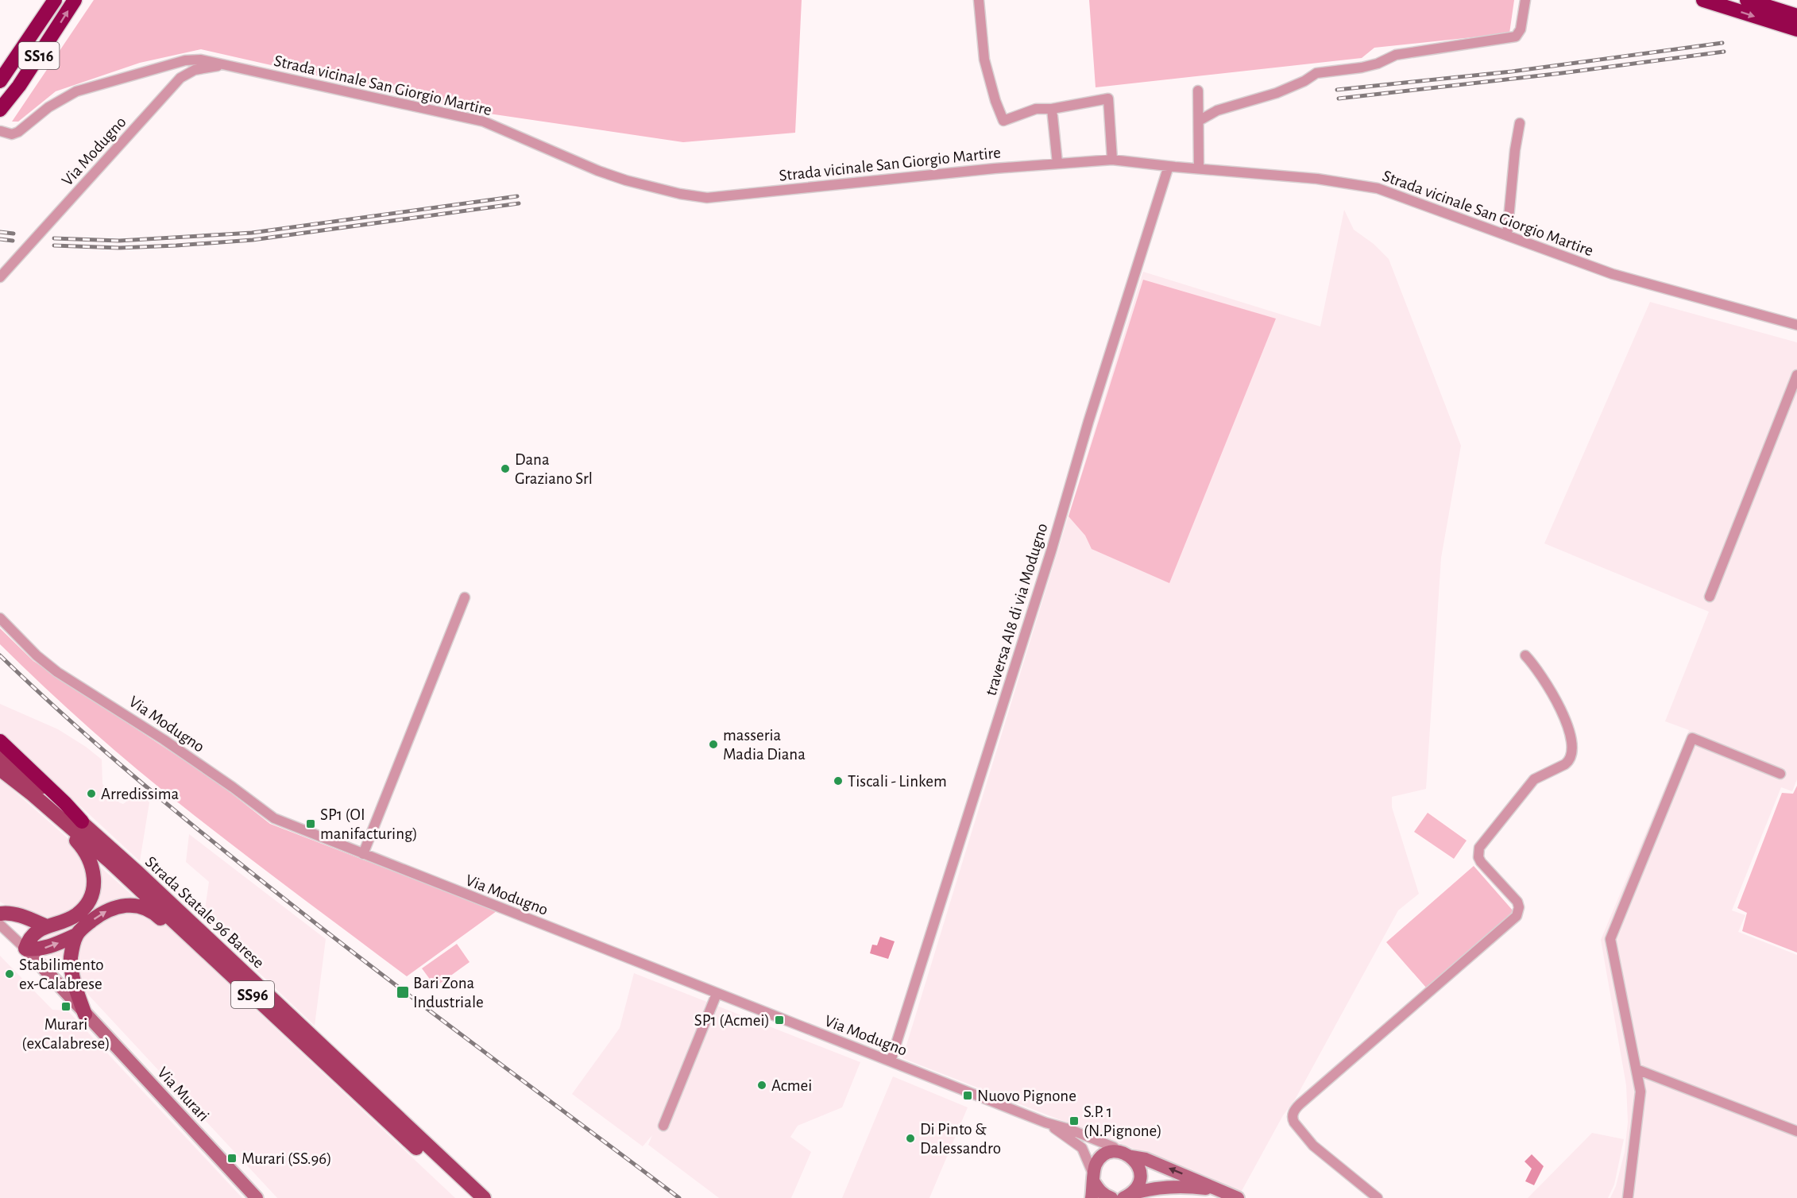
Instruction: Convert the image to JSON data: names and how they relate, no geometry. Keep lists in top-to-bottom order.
{
  "streets": {
    "highway": ["SS16"],
    "main road": ["Strada Statale 96 Barese", "SS96"],
    "street": [
      "Strada vicinale San Giorgio Martire",
      "Via Modugno",
      "traversa AI8 di via Modugno",
      "Via Murari"
    ]
  },
  "crossings": [
    ["Strada vicinale San Giorgio Martire", "Via Modugno"],
    ["Strada vicinale San Giorgio Martire", "traversa AI8 di via Modugno"],
    ["Via Modugno", "traversa AI8 di via Modugno"]
  ],
  "places": {
    "other": [
      "Dana Graziano Srl",
      "masseria Madia Diana",
      "Tiscali - Linkem",
      "Arredissima",
      "Stabilimento ex-Calabrese",
      "Acmei",
      "Di Pinto & Dalessandro"
    ],
    "transit": [
      "SP1 (OI manifacturing)",
      "Bari Zona Industriale",
      "Murari (exCalabrese)",
      "SP1 (Acmei)",
      "Nuovo Pignone",
      "S.P. 1 (N.Pignone)",
      "Murari (SS.96)"
    ]
  }
}
